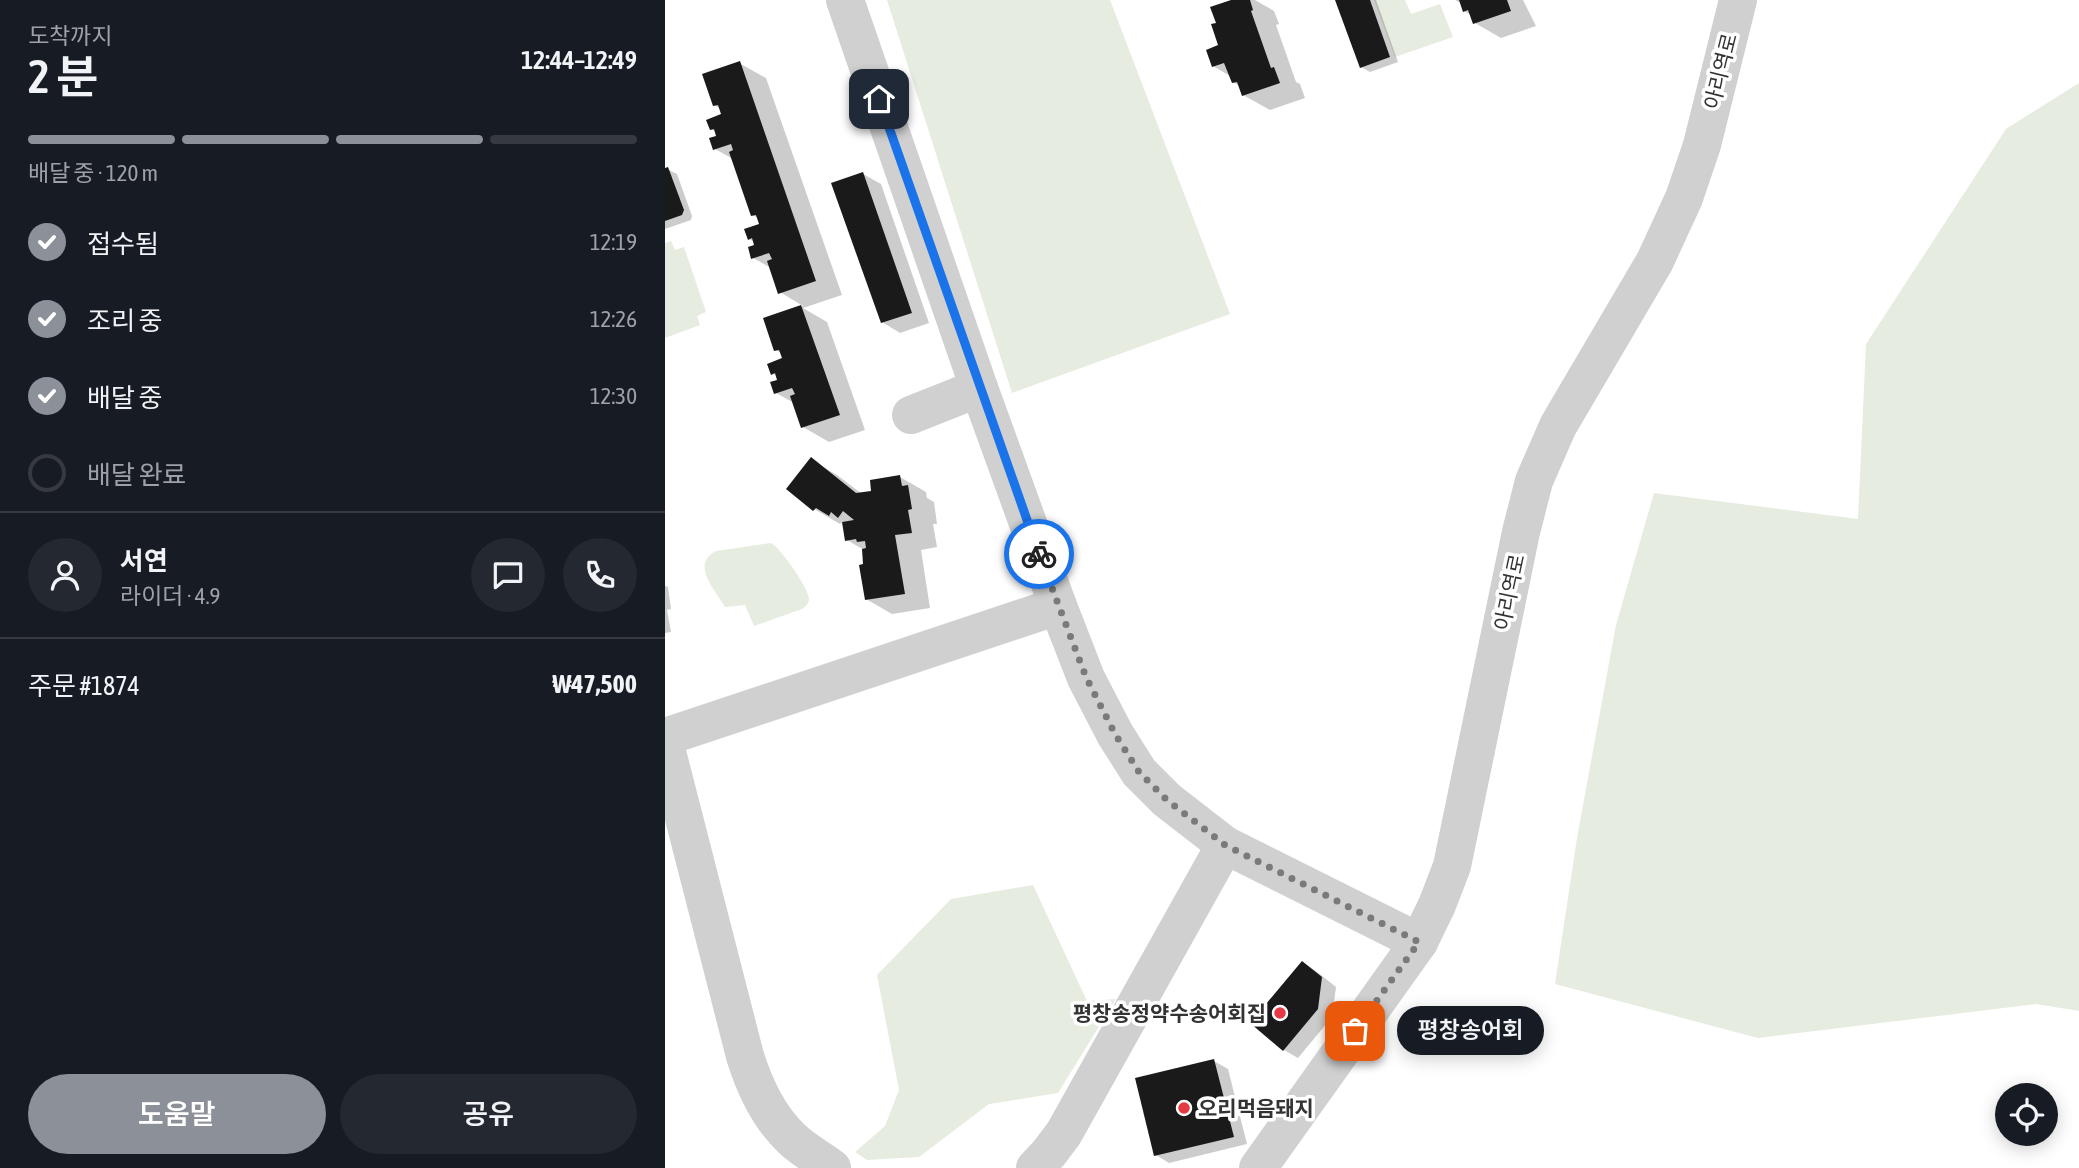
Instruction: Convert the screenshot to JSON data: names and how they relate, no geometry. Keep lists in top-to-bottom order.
{
  "streets": {
    "street": ["아리역로"]
  },
  "places": ["평창송정약수송어회집", "평창송어회", "오리먹음돼지"],
  "page": {
    "heading": ["2 분", "도착까지", "12:44–12:49"],
    "panel": [
      "서연",
      "라이더 · 4.9",
      "주문 #1874",
      "₩47,500"
    ],
    "bar": "배달 중 · 120 m",
    "list": [
      ["접수됨", "12:19"],
      ["조리 중", "12:26"],
      ["배달 중", "12:30"],
      "배달 완료"
    ],
    "bubble": "평창송어회",
    "buttons": ["도움말", "공유"]
  }
}
